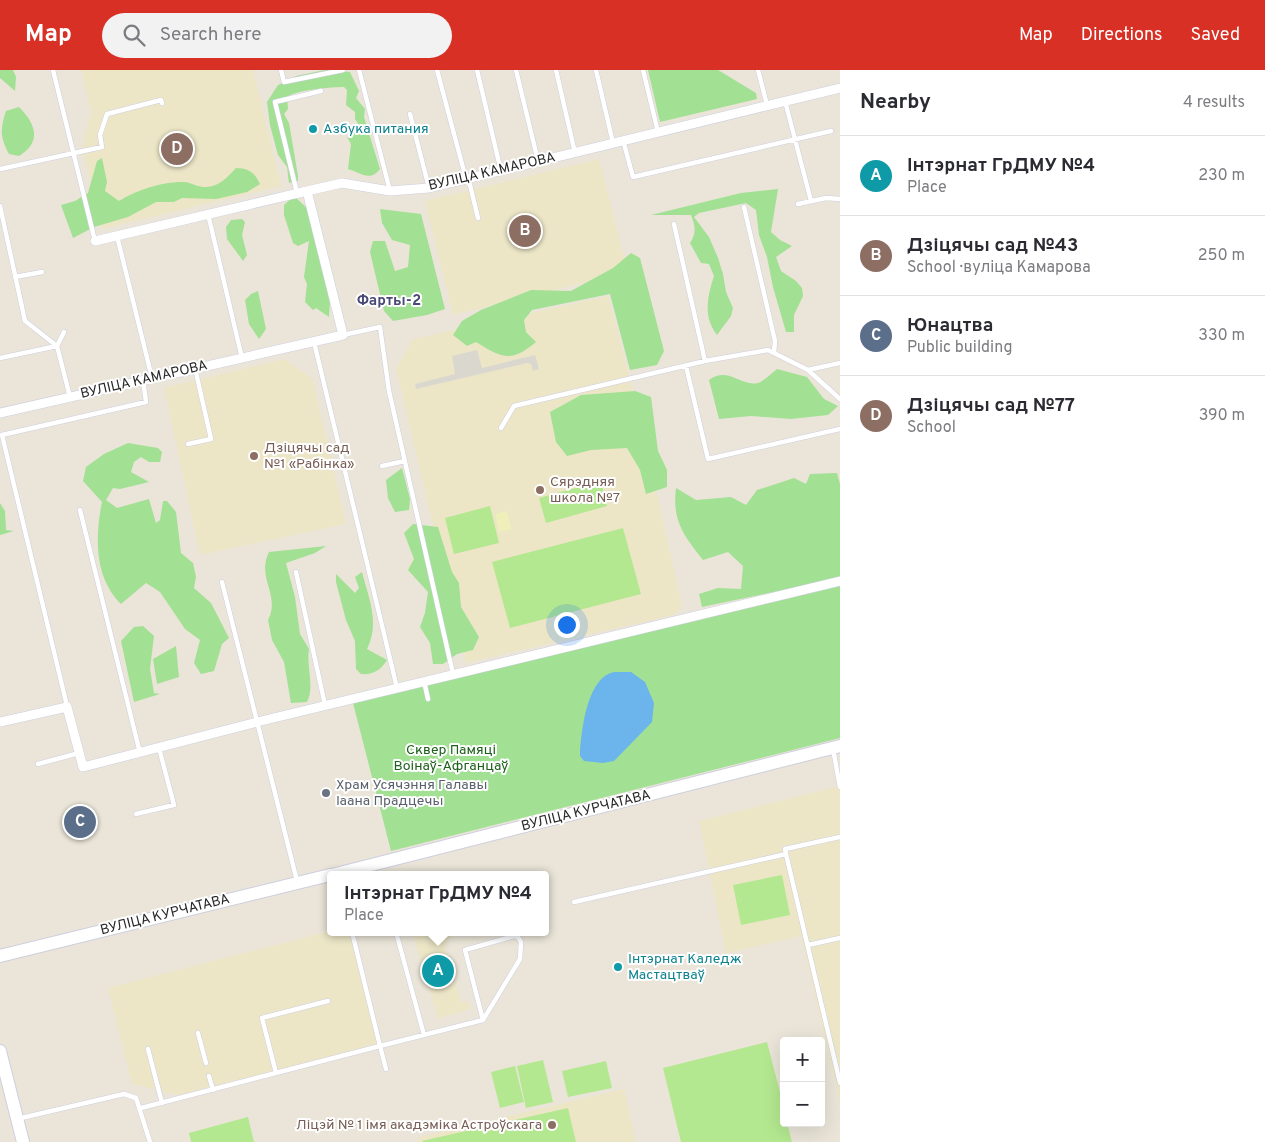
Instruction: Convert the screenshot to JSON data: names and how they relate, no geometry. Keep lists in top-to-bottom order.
{
  "streets": {
    "main road": ["ВУЛІЦА КУРЧАТАВА"],
    "street": ["ВУЛІЦА КАМАРОВА"]
  },
  "districts": ["Фарты-2"],
  "parks": ["Сквер Памяці Воінаў-Афганцаў"],
  "places": [
    "Азбука питания",
    "Дзіцячы сад №1 «Рабінка»",
    "Сярэдняя школа №7",
    "Храм Усячэння Галавы Іаана Прадцечы",
    "Інтэрнат Каледж Мастацтваў",
    "Ліцэй № 1 імя акадэміка Астроўскага"
  ],
  "page": {
    "header": "Map",
    "search": "Search here",
    "nav": ["Map", "Directions", "Saved"],
    "heading": ["Nearby", "4 results"],
    "pins": [
      "D",
      "B",
      "C",
      "A"
    ],
    "list": [
      {
        "mark": "A",
        "name": "Інтэрнат ГрДМУ №4",
        "note": "Place",
        "value": "230 m"
      },
      {
        "mark": "B",
        "name": "Дзіцячы сад №43",
        "note": "School · вуліца Камарова",
        "value": "250 m"
      },
      {
        "mark": "C",
        "name": "Юнацтва",
        "note": "Public building",
        "value": "330 m"
      },
      {
        "mark": "D",
        "name": "Дзіцячы сад №77",
        "note": "School",
        "value": "390 m"
      }
    ],
    "popup": ["Інтэрнат ГрДМУ №4", "Place"],
    "map_buttons": ["+", "−"]
  }
}
